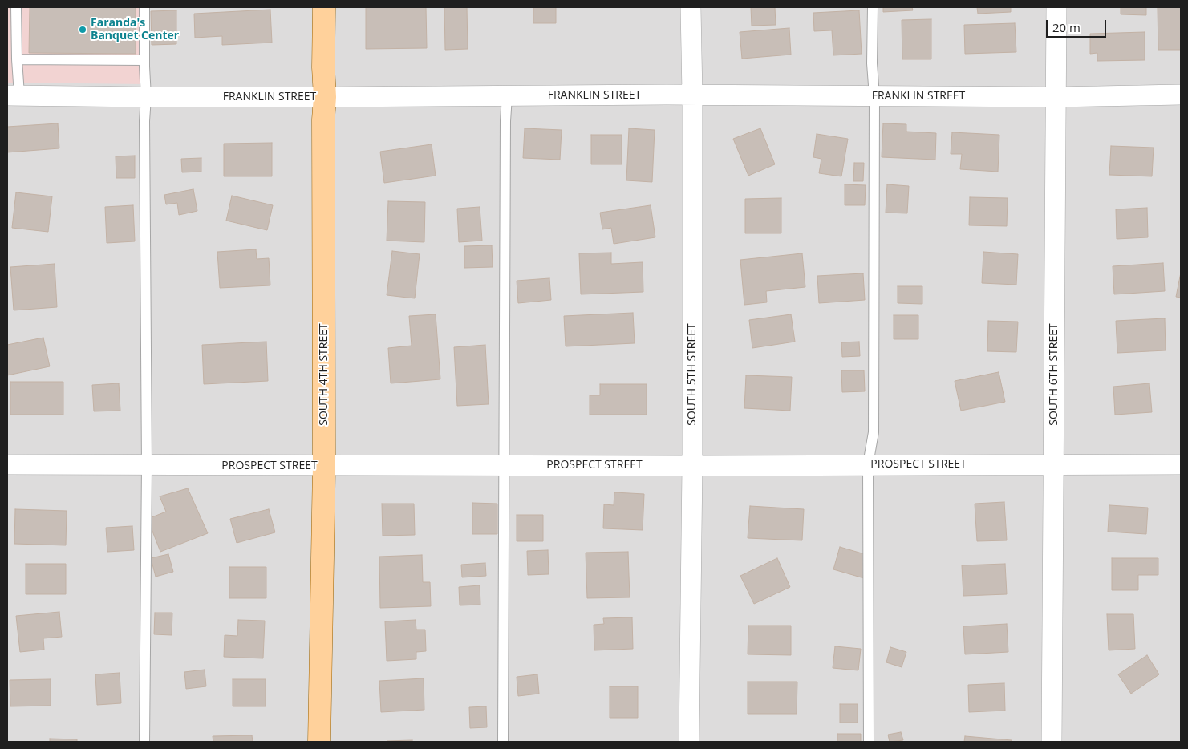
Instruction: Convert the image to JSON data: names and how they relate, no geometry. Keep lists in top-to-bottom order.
{
  "streets": {
    "main road": ["SOUTH 4TH STREET"],
    "street": [
      "FRANKLIN STREET",
      "SOUTH 5TH STREET",
      "SOUTH 6TH STREET",
      "PROSPECT STREET"
    ]
  },
  "crossings": [
    ["FRANKLIN STREET", "SOUTH 4TH STREET"],
    ["FRANKLIN STREET", "SOUTH 5TH STREET"],
    ["FRANKLIN STREET", "SOUTH 6TH STREET"],
    ["SOUTH 4TH STREET", "PROSPECT STREET"],
    ["SOUTH 5TH STREET", "PROSPECT STREET"],
    ["SOUTH 6TH STREET", "PROSPECT STREET"]
  ],
  "places": ["Faranda's Banquet Center"],
  "scale_bar": "20 m"
}
